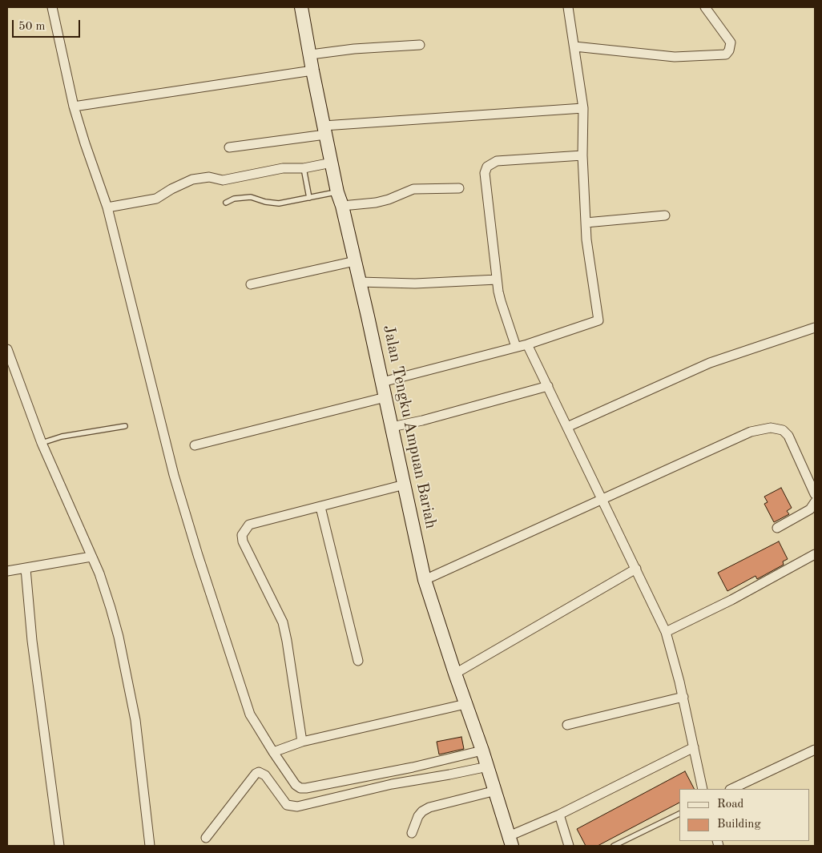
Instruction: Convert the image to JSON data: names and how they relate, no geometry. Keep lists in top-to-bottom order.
{
  "streets": {
    "main road": ["Jalan Tengku Ampuan Bariah"]
  },
  "legend": ["Road", "Building"],
  "scale_bar": "50 m"
}
